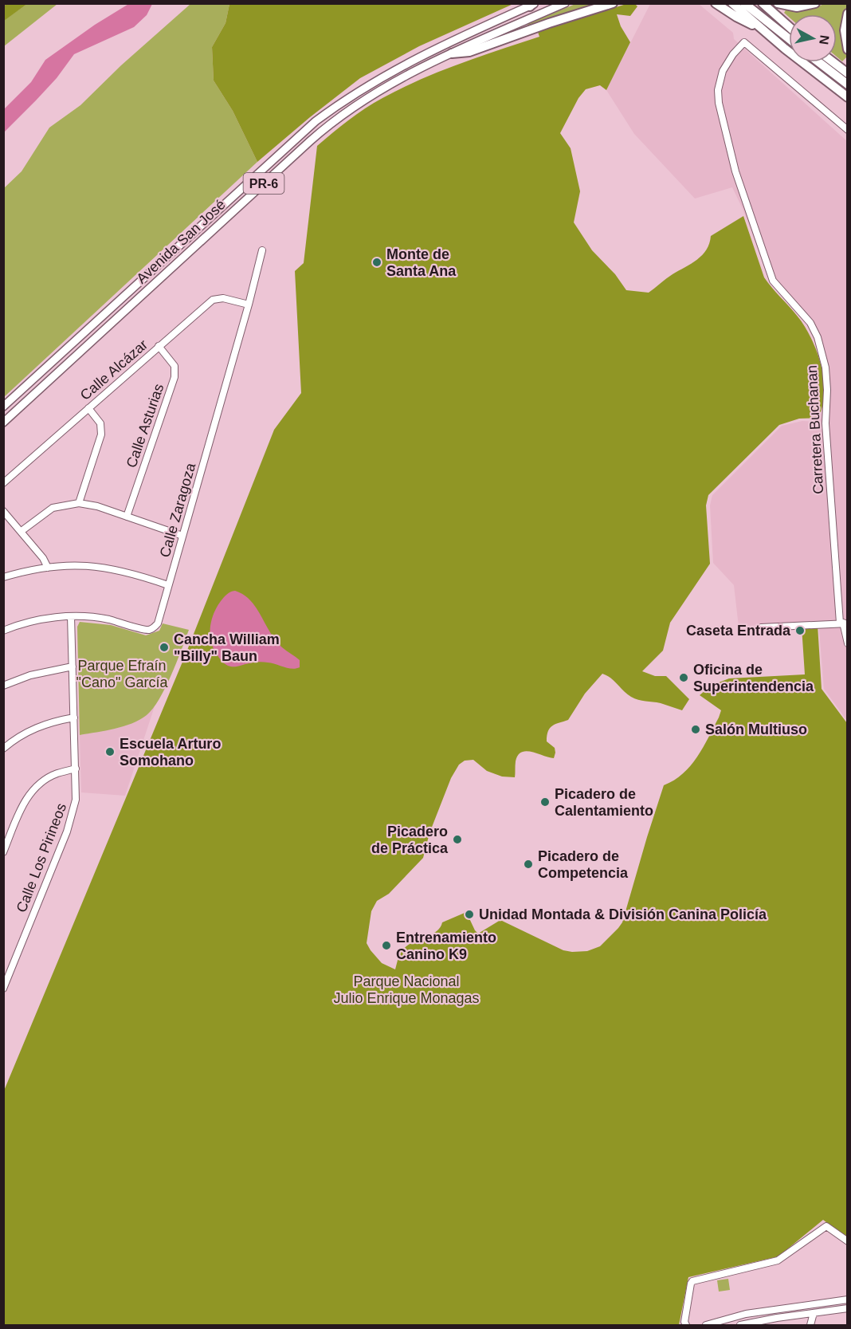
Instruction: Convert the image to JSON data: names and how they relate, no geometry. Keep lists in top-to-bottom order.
{
  "streets": {
    "main road": ["PR-6", "Avenida San José"],
    "street": [
      "Calle Alcázar",
      "Calle Asturias",
      "Carretera Buchanan",
      "Calle Zaragoza",
      "Calle Los Pirineos"
    ]
  },
  "crossings": [
    ["Calle Alcázar", "Calle Asturias"],
    ["Calle Alcázar", "Calle Zaragoza"],
    ["Calle Zaragoza", "Calle Los Pirineos"]
  ],
  "parks": ["Parque Efraín \"Cano\" García", "Parque Nacional Julio Enrique Monagas"],
  "places": [
    "Monte de Santa Ana",
    "Caseta Entrada",
    "Cancha William \"Billy\" Baun",
    "Oficina de Superintendencia",
    "Salón Multiuso",
    "Escuela Arturo Somohano",
    "Picadero de Calentamiento",
    "Picadero de Práctica",
    "Picadero de Competencia",
    "Unidad Montada & División Canina Policía",
    "Entrenamiento Canino K9"
  ],
  "north": "right"
}
